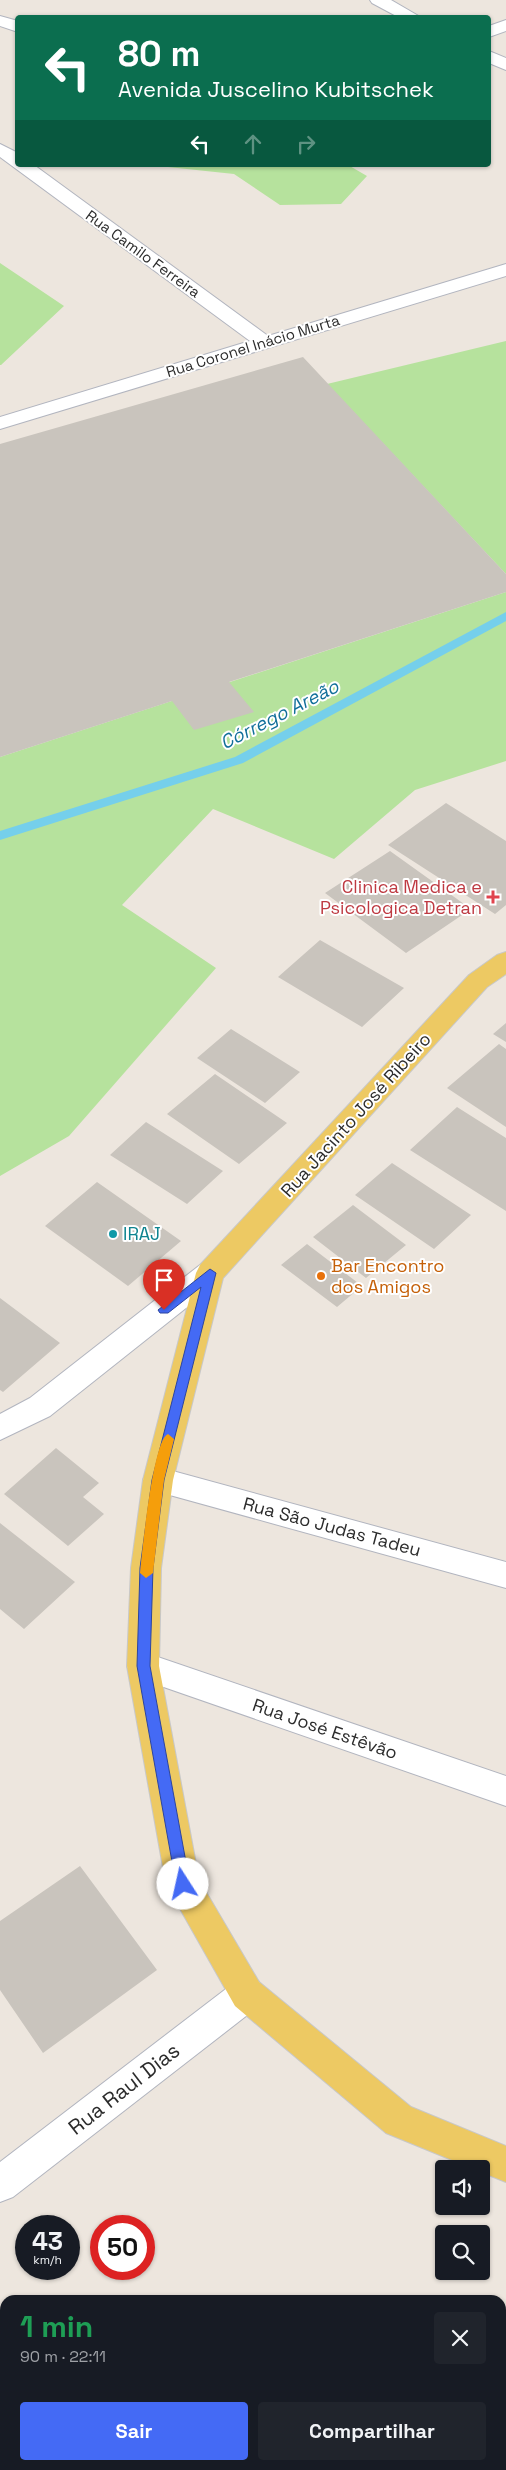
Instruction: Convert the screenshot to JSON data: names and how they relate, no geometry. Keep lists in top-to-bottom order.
{
  "streets": {
    "main road": ["Rua Jacinto José Ribeiro"],
    "street": [
      "Rua Camilo Ferreira",
      "Rua Coronel Inácio Murta",
      "Rua São Judas Tadeu",
      "Rua José Estêvão",
      "Rua Raul Dias"
    ]
  },
  "crossings": [
    ["Rua Camilo Ferreira", "Rua Coronel Inácio Murta"]
  ],
  "water": ["Córrego Areão"],
  "places": {
    "health": ["Clinica Medica e Psicologica Detran"],
    "other": ["IRAJ", "Bar Encontro dos Amigos"]
  },
  "page": {
    "turn": ["80 m", "Avenida Juscelino Kubitschek"],
    "speed": "43 km/h",
    "limit": "50",
    "heading": ["1 min", "90 m · 22:11"],
    "buttons": ["Sair", "Compartilhar"]
  }
}
